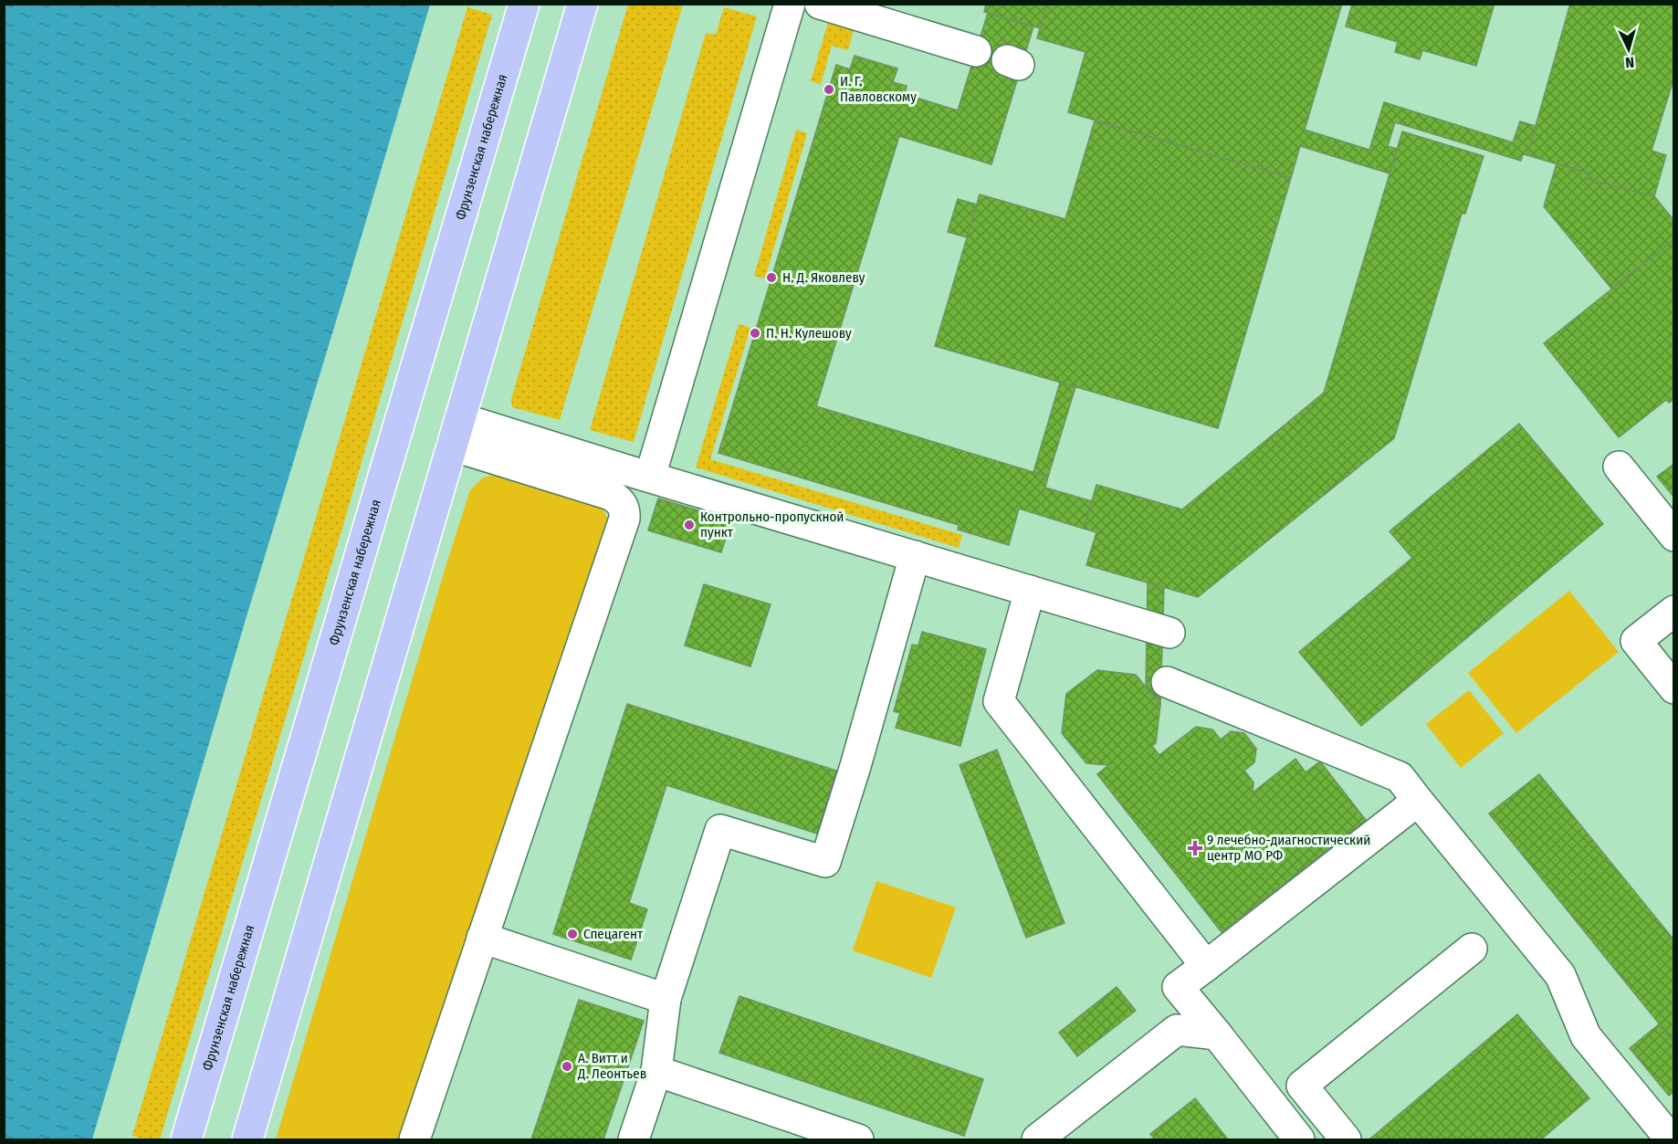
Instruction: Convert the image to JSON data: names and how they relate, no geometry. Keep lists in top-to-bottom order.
{
  "streets": {
    "main road": ["Фрунзенская набережная"]
  },
  "places": {
    "other": [
      "И. Г. Павловскому",
      "Н. Д. Яковлеву",
      "П. Н. Кулешову",
      "Контрольно-пропускной пункт",
      "Спецагент",
      "А. Витт и Д. Леонтьев"
    ],
    "health": ["9 лечебно-диагностический центр МО РФ"]
  },
  "north": "bottom"
}
